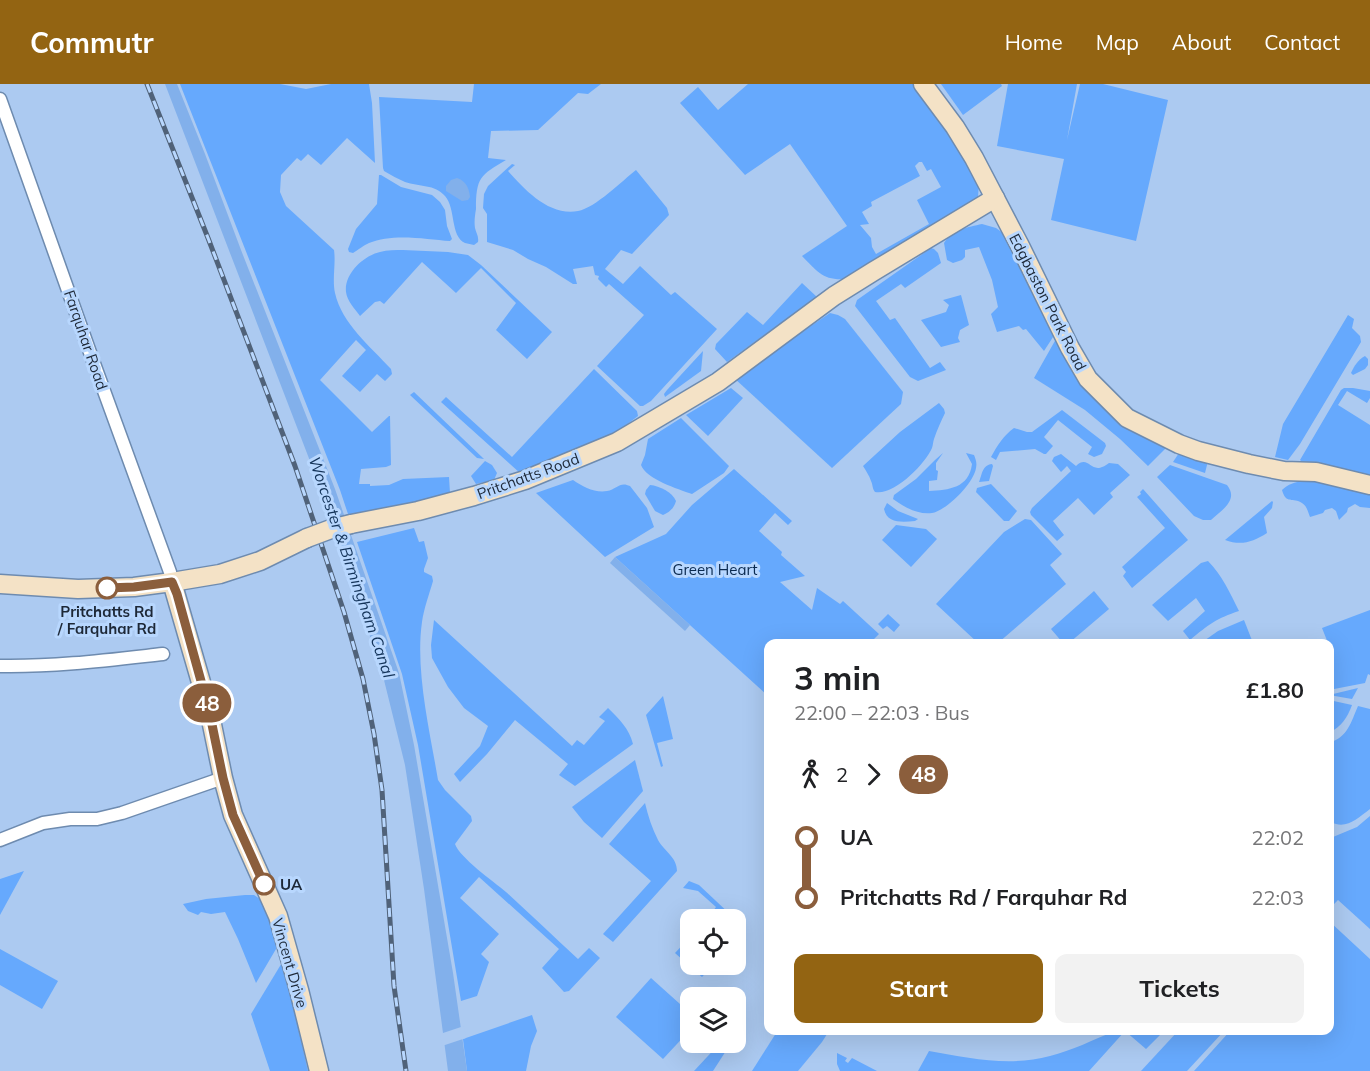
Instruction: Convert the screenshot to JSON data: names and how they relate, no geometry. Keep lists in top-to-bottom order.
{
  "streets": {
    "street": [
      "Edgbaston Park Road",
      "Farquhar Road",
      "Pritchatts Road",
      "Vincent Drive"
    ]
  },
  "crossings": [
    ["Edgbaston Park Road", "Pritchatts Road"],
    ["Farquhar Road", "Pritchatts Road"],
    ["Farquhar Road", "Vincent Drive"],
    ["Pritchatts Road", "Vincent Drive"]
  ],
  "water": ["Worcester & Birmingham Canal"],
  "parks": ["Green Heart"],
  "places": ["Pritchatts Rd / Farquhar Rd", "UA"],
  "lines": ["bus line 48"],
  "page": {
    "header": "Commutr",
    "nav": [
      "Home",
      "Map",
      "About",
      "Contact"
    ],
    "on_map": "48",
    "heading": ["3 min", "22:00 – 22:03 · Bus", "£1.80"],
    "legs": ["2", "48"],
    "list": [
      {
        "name": "UA",
        "value": "22:02"
      },
      {
        "name": "Pritchatts Rd / Farquhar Rd",
        "value": "22:03"
      }
    ],
    "buttons": ["Start", "Tickets"]
  }
}
